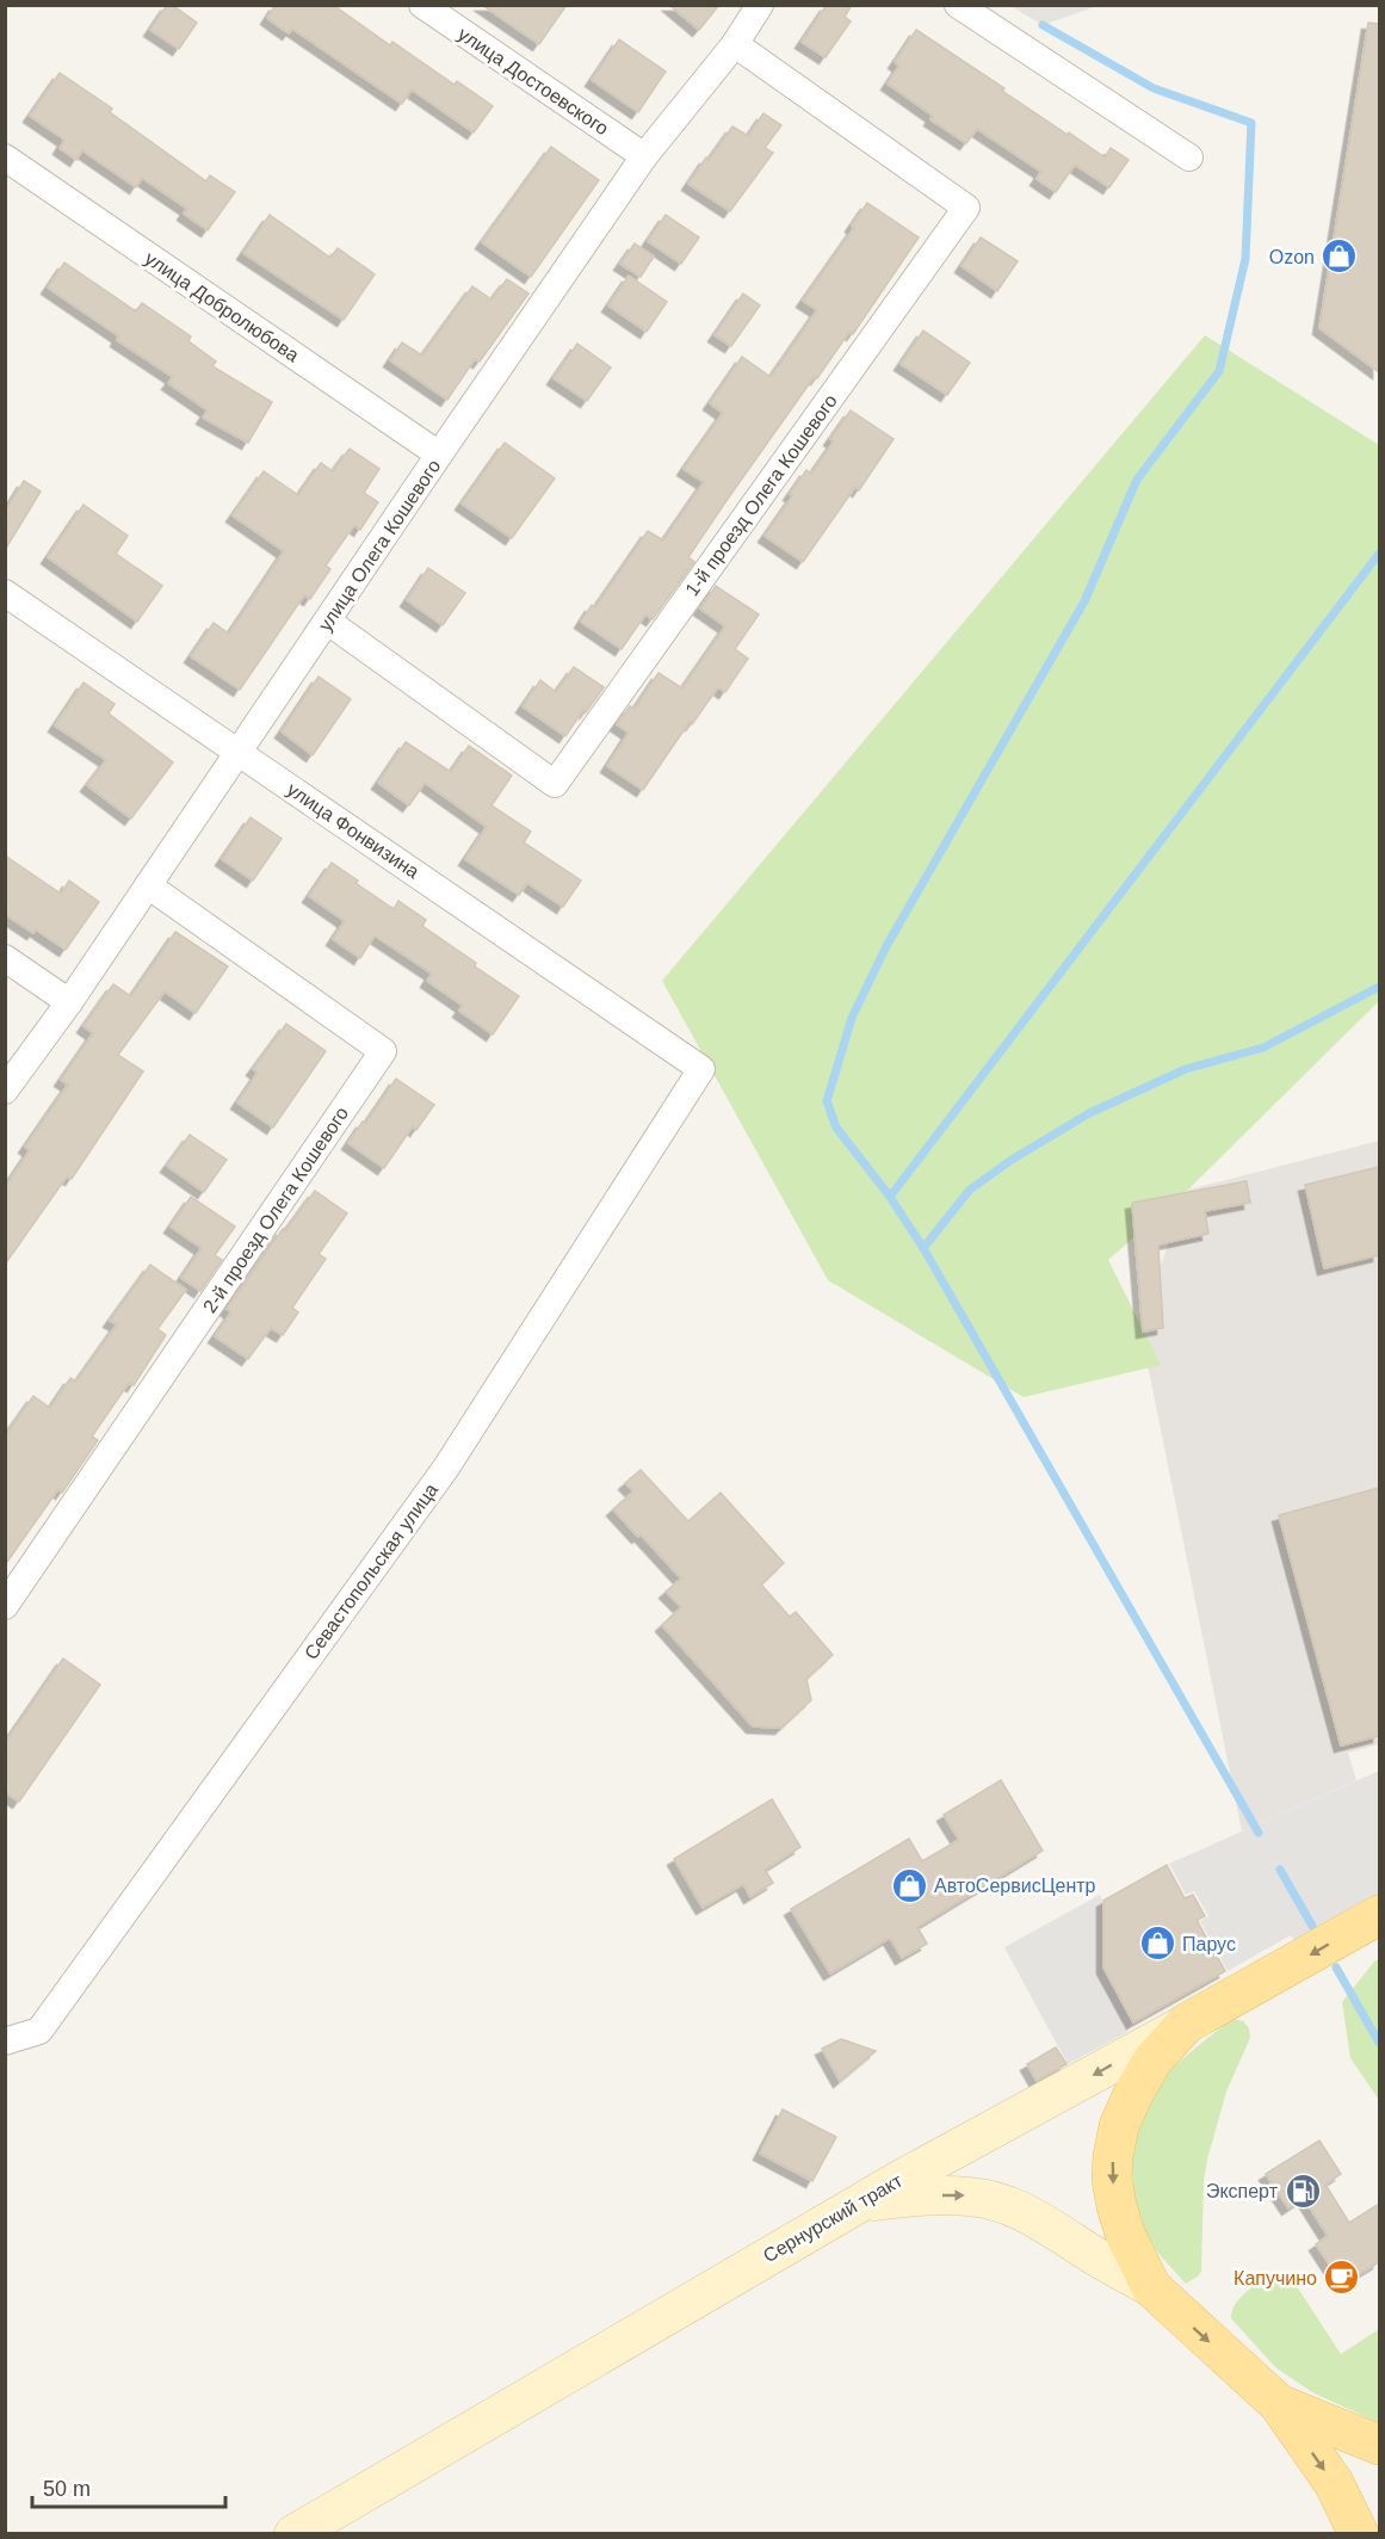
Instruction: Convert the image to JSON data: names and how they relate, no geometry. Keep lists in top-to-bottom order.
{
  "streets": {
    "main road": ["Сернурский тракт"],
    "street": [
      "улица Достоевского",
      "улица Добролюбова",
      "1-й проезд Олега Кошевого",
      "улица Олега Кошевого",
      "улица Фонвизина",
      "2-й проезд Олега Кошевого",
      "Севастопольская улица"
    ]
  },
  "crossings": [
    ["улица Достоевского", "улица Олега Кошевого"],
    ["улица Добролюбова", "улица Олега Кошевого"],
    ["1-й проезд Олега Кошевого", "улица Олега Кошевого"],
    ["улица Олега Кошевого", "улица Фонвизина"],
    ["улица Олега Кошевого", "2-й проезд Олега Кошевого"],
    ["улица Фонвизина", "Севастопольская улица"]
  ],
  "one_way": ["Сернурский тракт"],
  "places": {
    "shop": ["Ozon", "АвтоСервисЦентр", "Парус"],
    "fuel station": ["Эксперт"],
    "cafe": ["Капучино"]
  },
  "scale_bar": "50 m"
}
